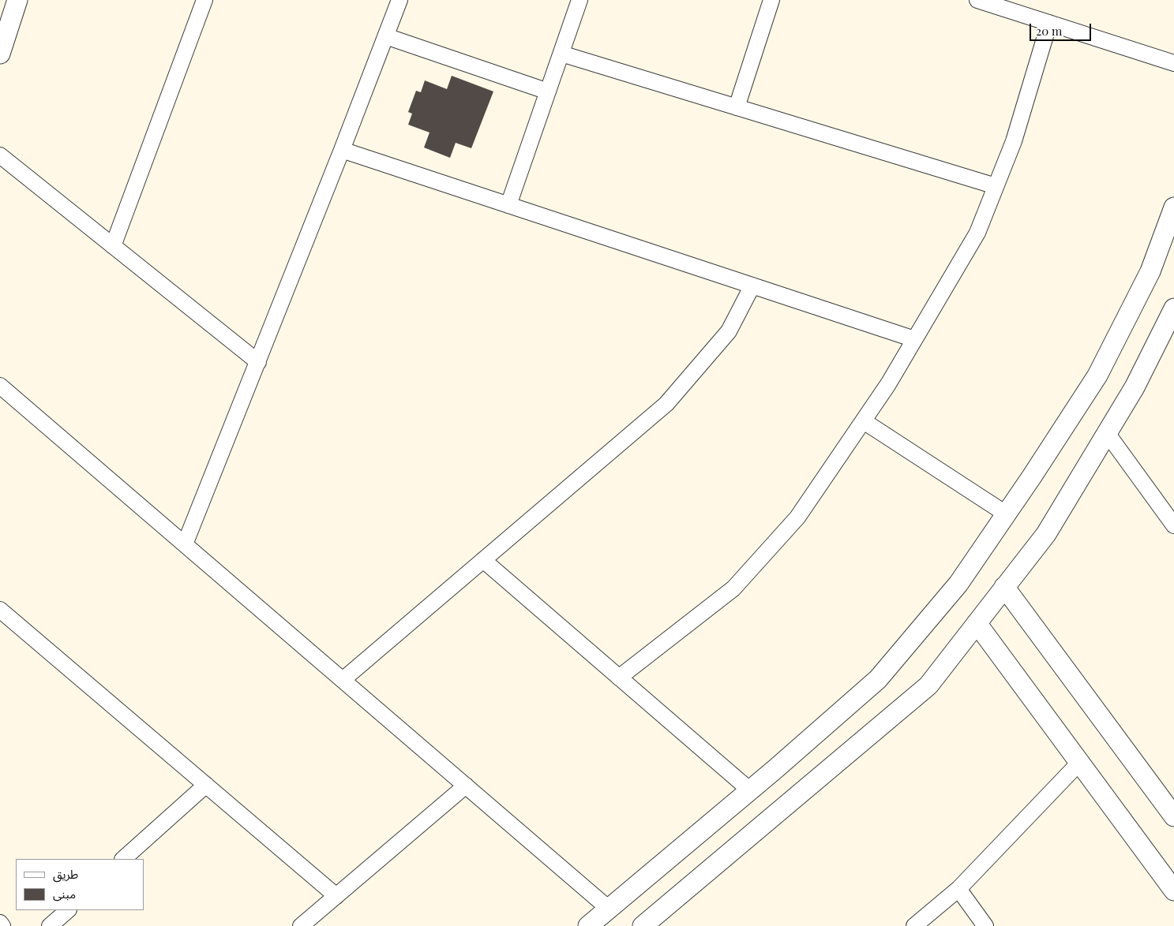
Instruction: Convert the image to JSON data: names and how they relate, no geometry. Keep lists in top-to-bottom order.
{
  "legend": ["طريق", "مبنى"],
  "scale_bar": "20 m"
}
